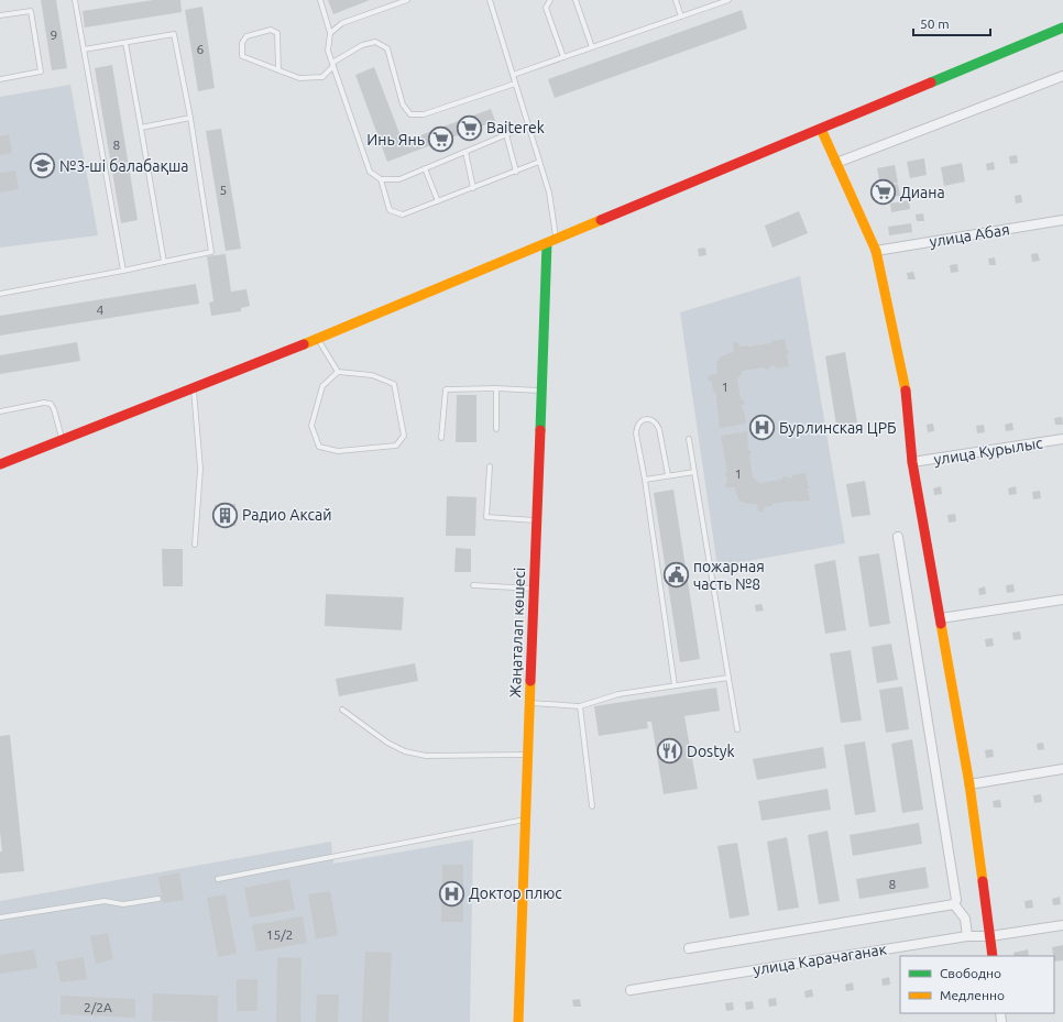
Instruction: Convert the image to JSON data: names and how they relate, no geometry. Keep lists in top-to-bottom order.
{
  "streets": {
    "main road": ["Жаңаталап көшесі"],
    "street": ["улица Абая", "улица Курылыс", "улица Карачаганак"]
  },
  "places": {
    "supermarket": ["Baiterek", "Инь Янь", "Диана"],
    "school or university": ["№3-ші балабақша"],
    "hospital": ["Бурлинская ЦРБ", "Доктор плюс"],
    "building": ["Радио Аксай"],
    "public building": ["пожарная часть №8"],
    "restaurant": ["Dostyk"]
  },
  "house_numbers": [
    "9",
    "6",
    "8",
    "5",
    "4",
    "1",
    "1",
    "8",
    "15/2",
    "2/2А"
  ],
  "legend": ["Свободно", "Медленно"],
  "scale_bar": "50 m"
}
